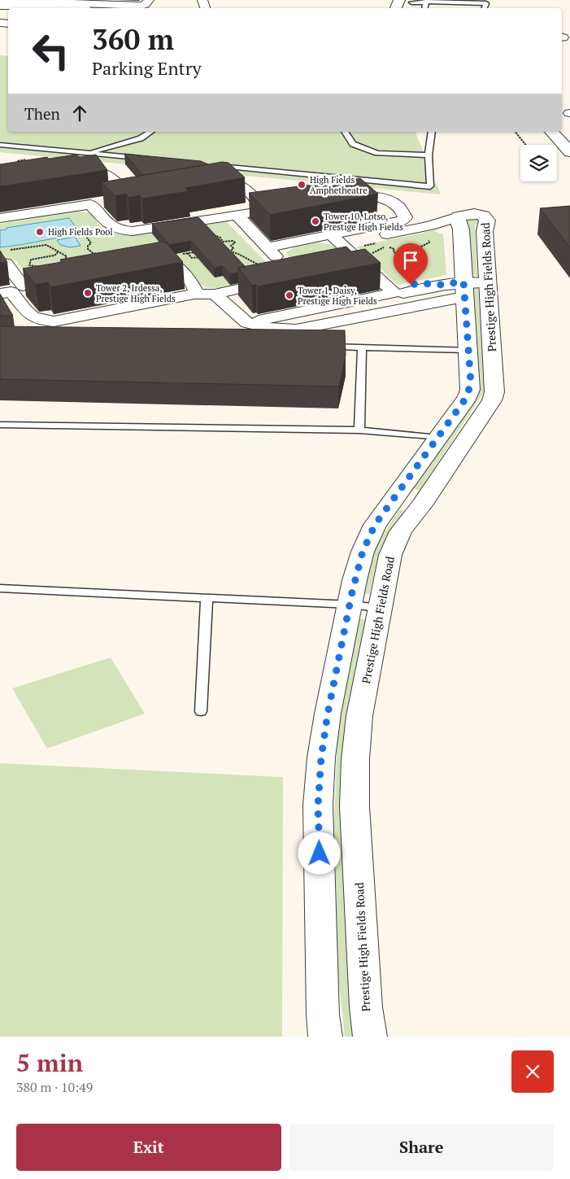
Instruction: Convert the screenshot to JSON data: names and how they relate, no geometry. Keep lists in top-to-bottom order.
{
  "streets": {
    "street": ["Prestige High Fields Road"]
  },
  "places": [
    "High Fields Amphetheatre",
    "Tower 10, Lotso, Prestige High Fields",
    "High Fields Pool",
    "Tower 2, Irdessa, Prestige High Fields",
    "Tower 1, Daisy, Prestige High Fields"
  ],
  "page": {
    "turn": ["360 m", "Parking Entry"],
    "then": "Then",
    "heading": ["5 min", "380 m · 10:49"],
    "buttons": ["Exit", "Share"]
  }
}
